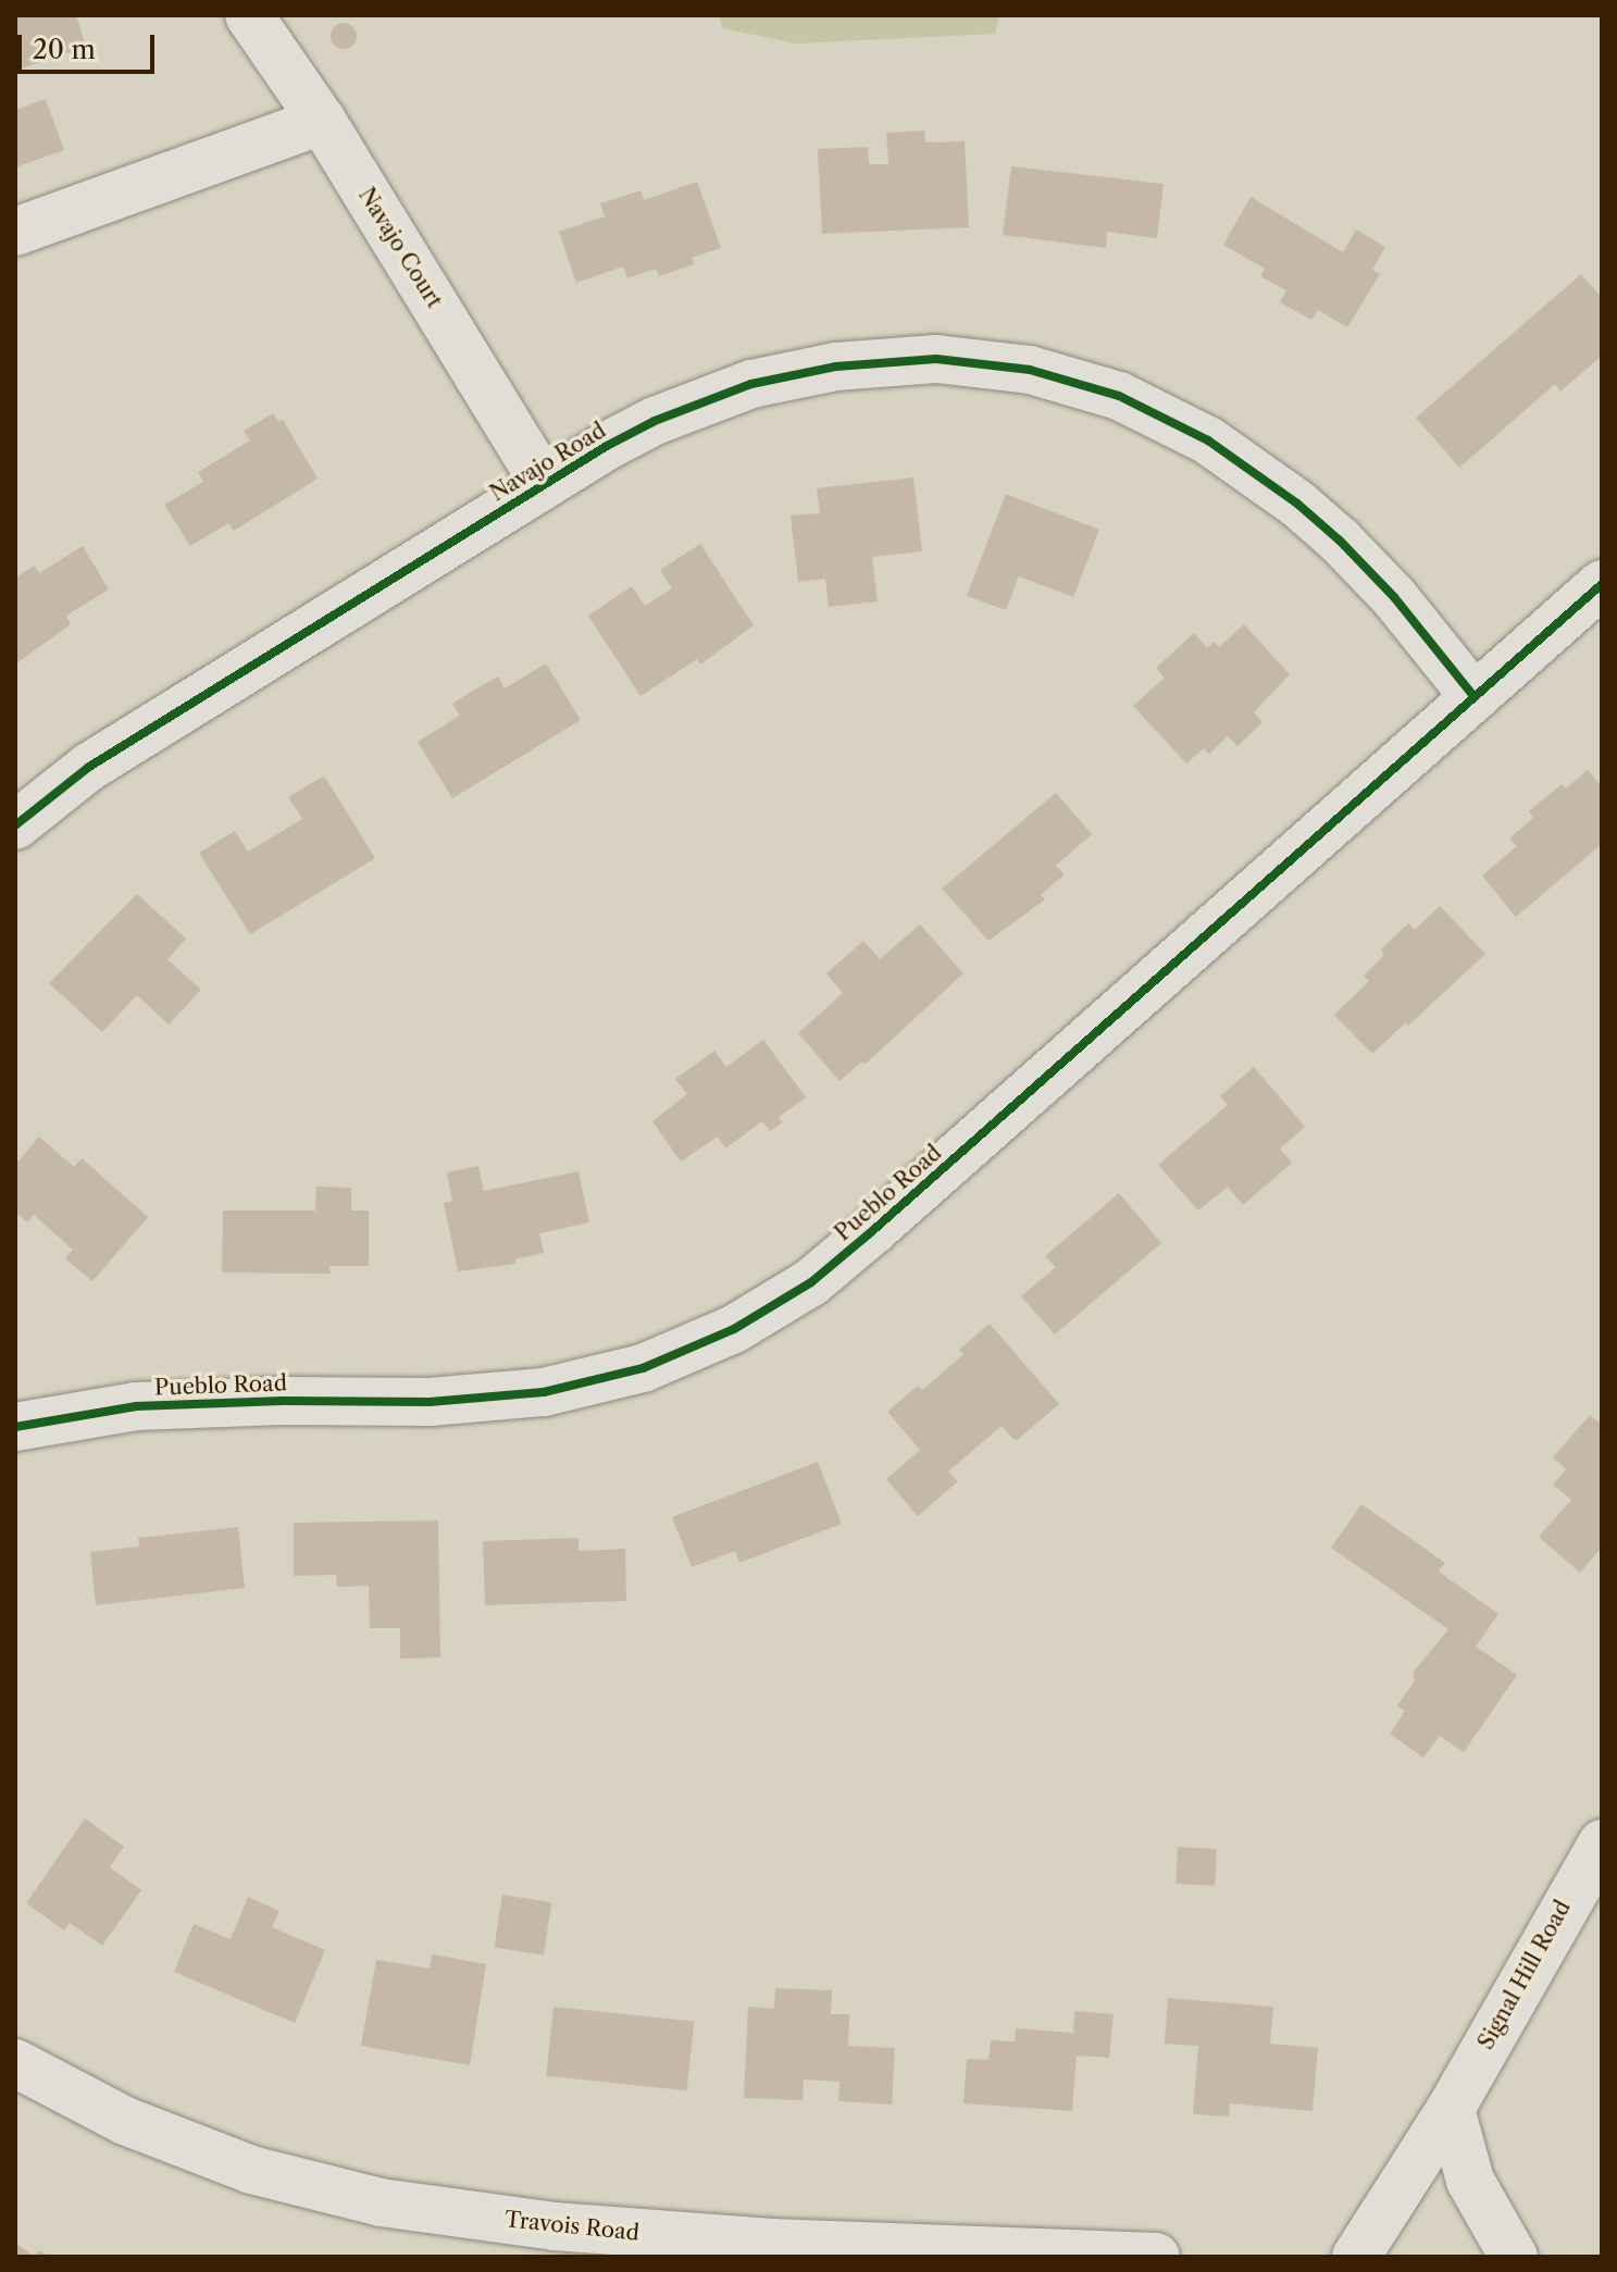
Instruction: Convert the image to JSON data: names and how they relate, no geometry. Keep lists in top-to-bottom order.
{
  "streets": {
    "street": [
      "Navajo Court",
      "Navajo Road",
      "Pueblo Road",
      "Signal Hill Road",
      "Travois Road"
    ]
  },
  "crossings": [
    ["Navajo Court", "Navajo Road"],
    ["Navajo Road", "Pueblo Road"]
  ],
  "scale_bar": "20 m"
}
